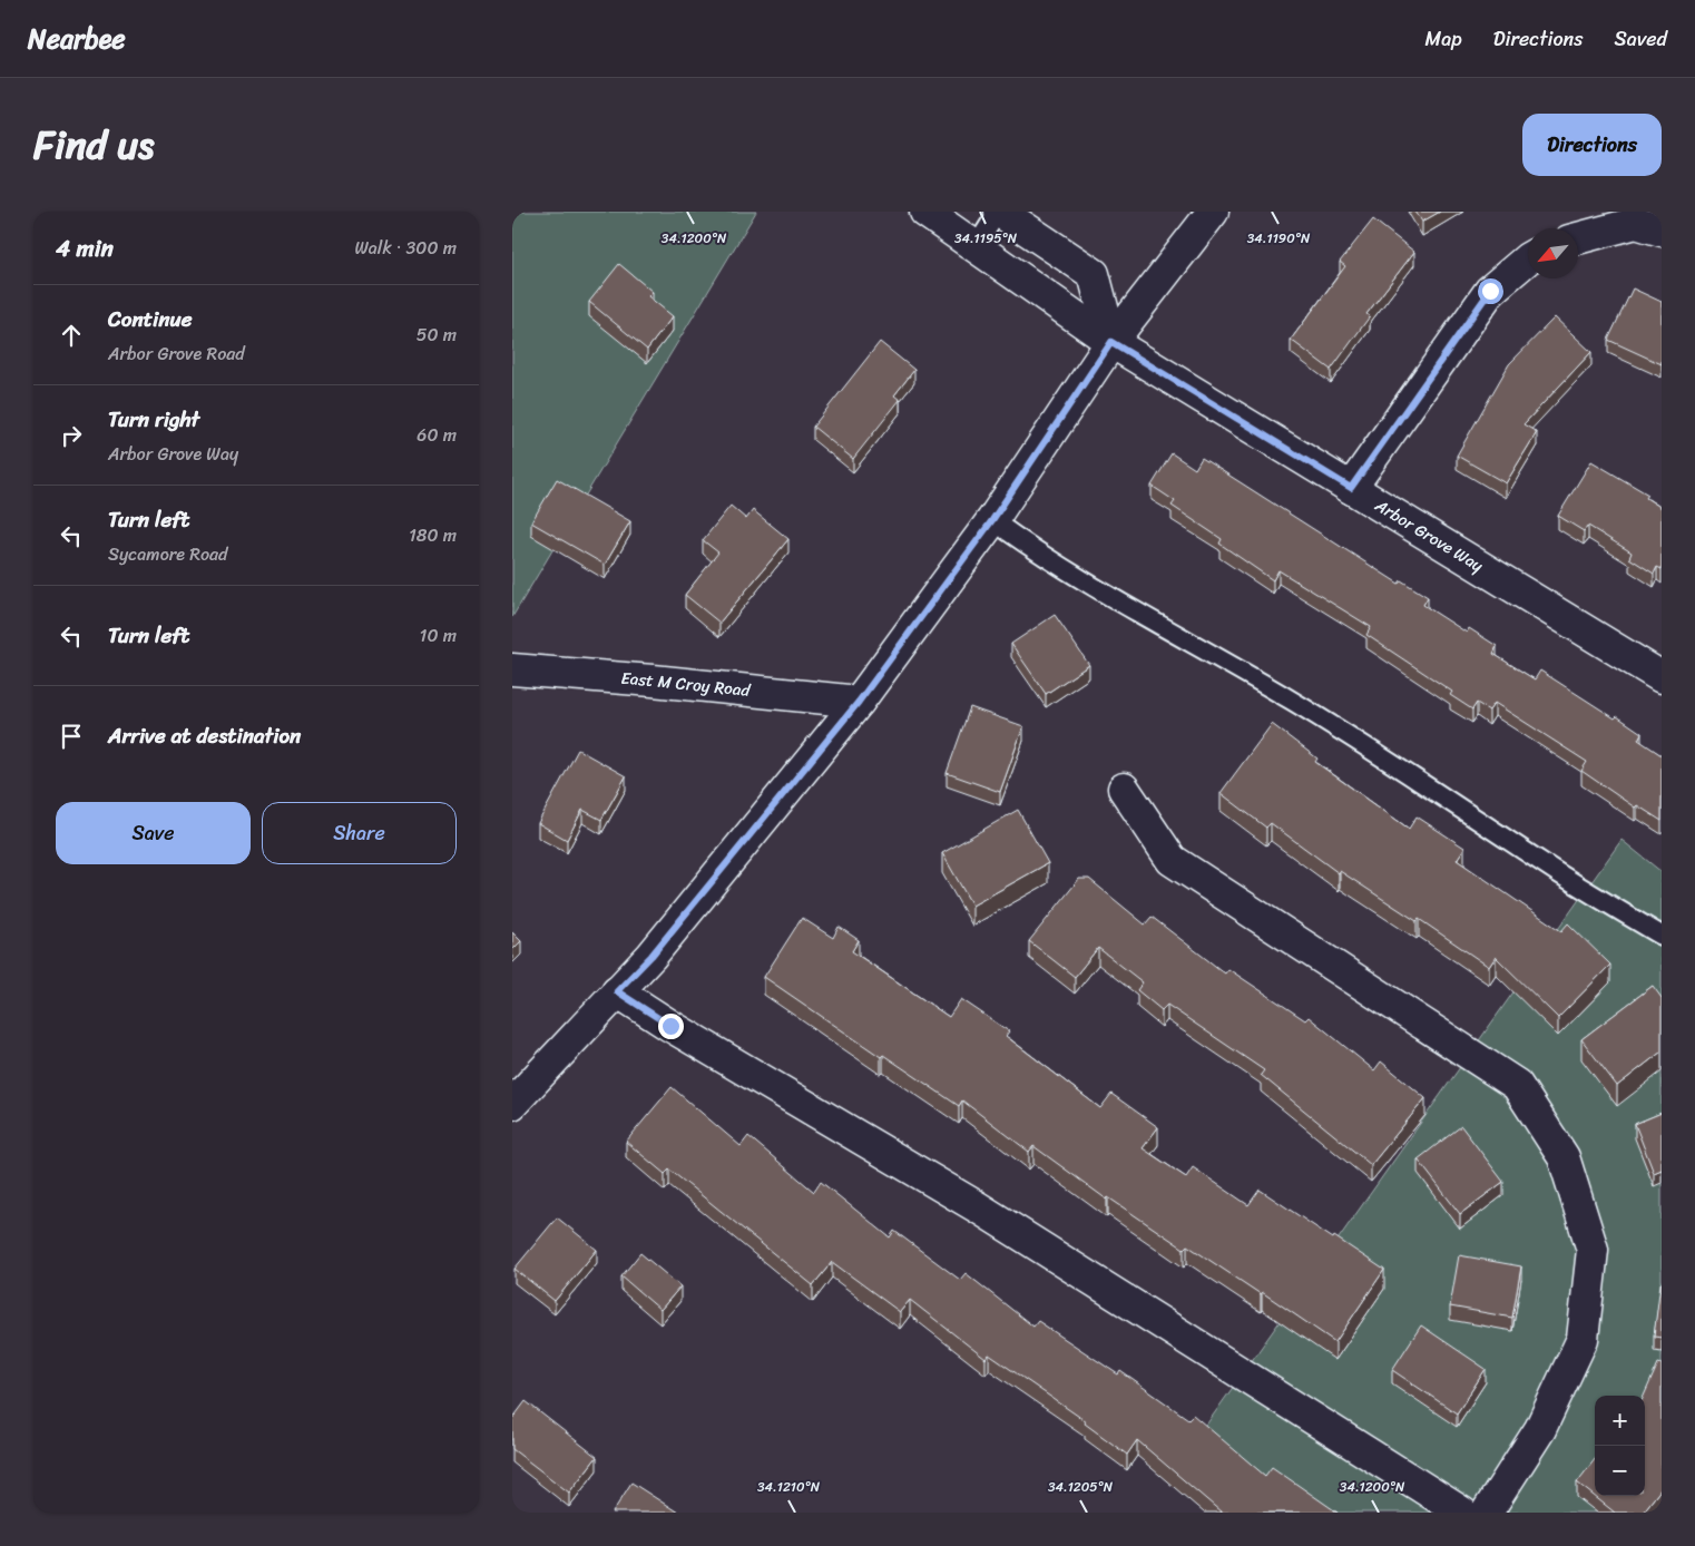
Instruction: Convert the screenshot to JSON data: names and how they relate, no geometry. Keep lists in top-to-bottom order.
{
  "streets": {
    "street": ["Arbor Grove Way", "East M Croy Road"]
  },
  "north": "bottom left",
  "page": {
    "header": "Nearbee",
    "nav": ["Map", "Directions", "Saved"],
    "title": "Find us",
    "buttons": [
      "Directions",
      ["Save", "Share"]
    ],
    "heading": ["4 min", "Walk · 300 m"],
    "list": [
      ["Continue", "Arbor Grove Road", "50 m"],
      ["Turn right", "Arbor Grove Way", "60 m"],
      ["Turn left", "Sycamore Road", "180 m"],
      ["Turn left", "10 m"],
      "Arrive at destination"
    ],
    "map_buttons": ["+", "−"]
  },
  "coordinates": [
    "34.1190°N",
    "34.1200°N",
    "34.1195°N",
    "34.1210°N",
    "34.1205°N"
  ]
}
